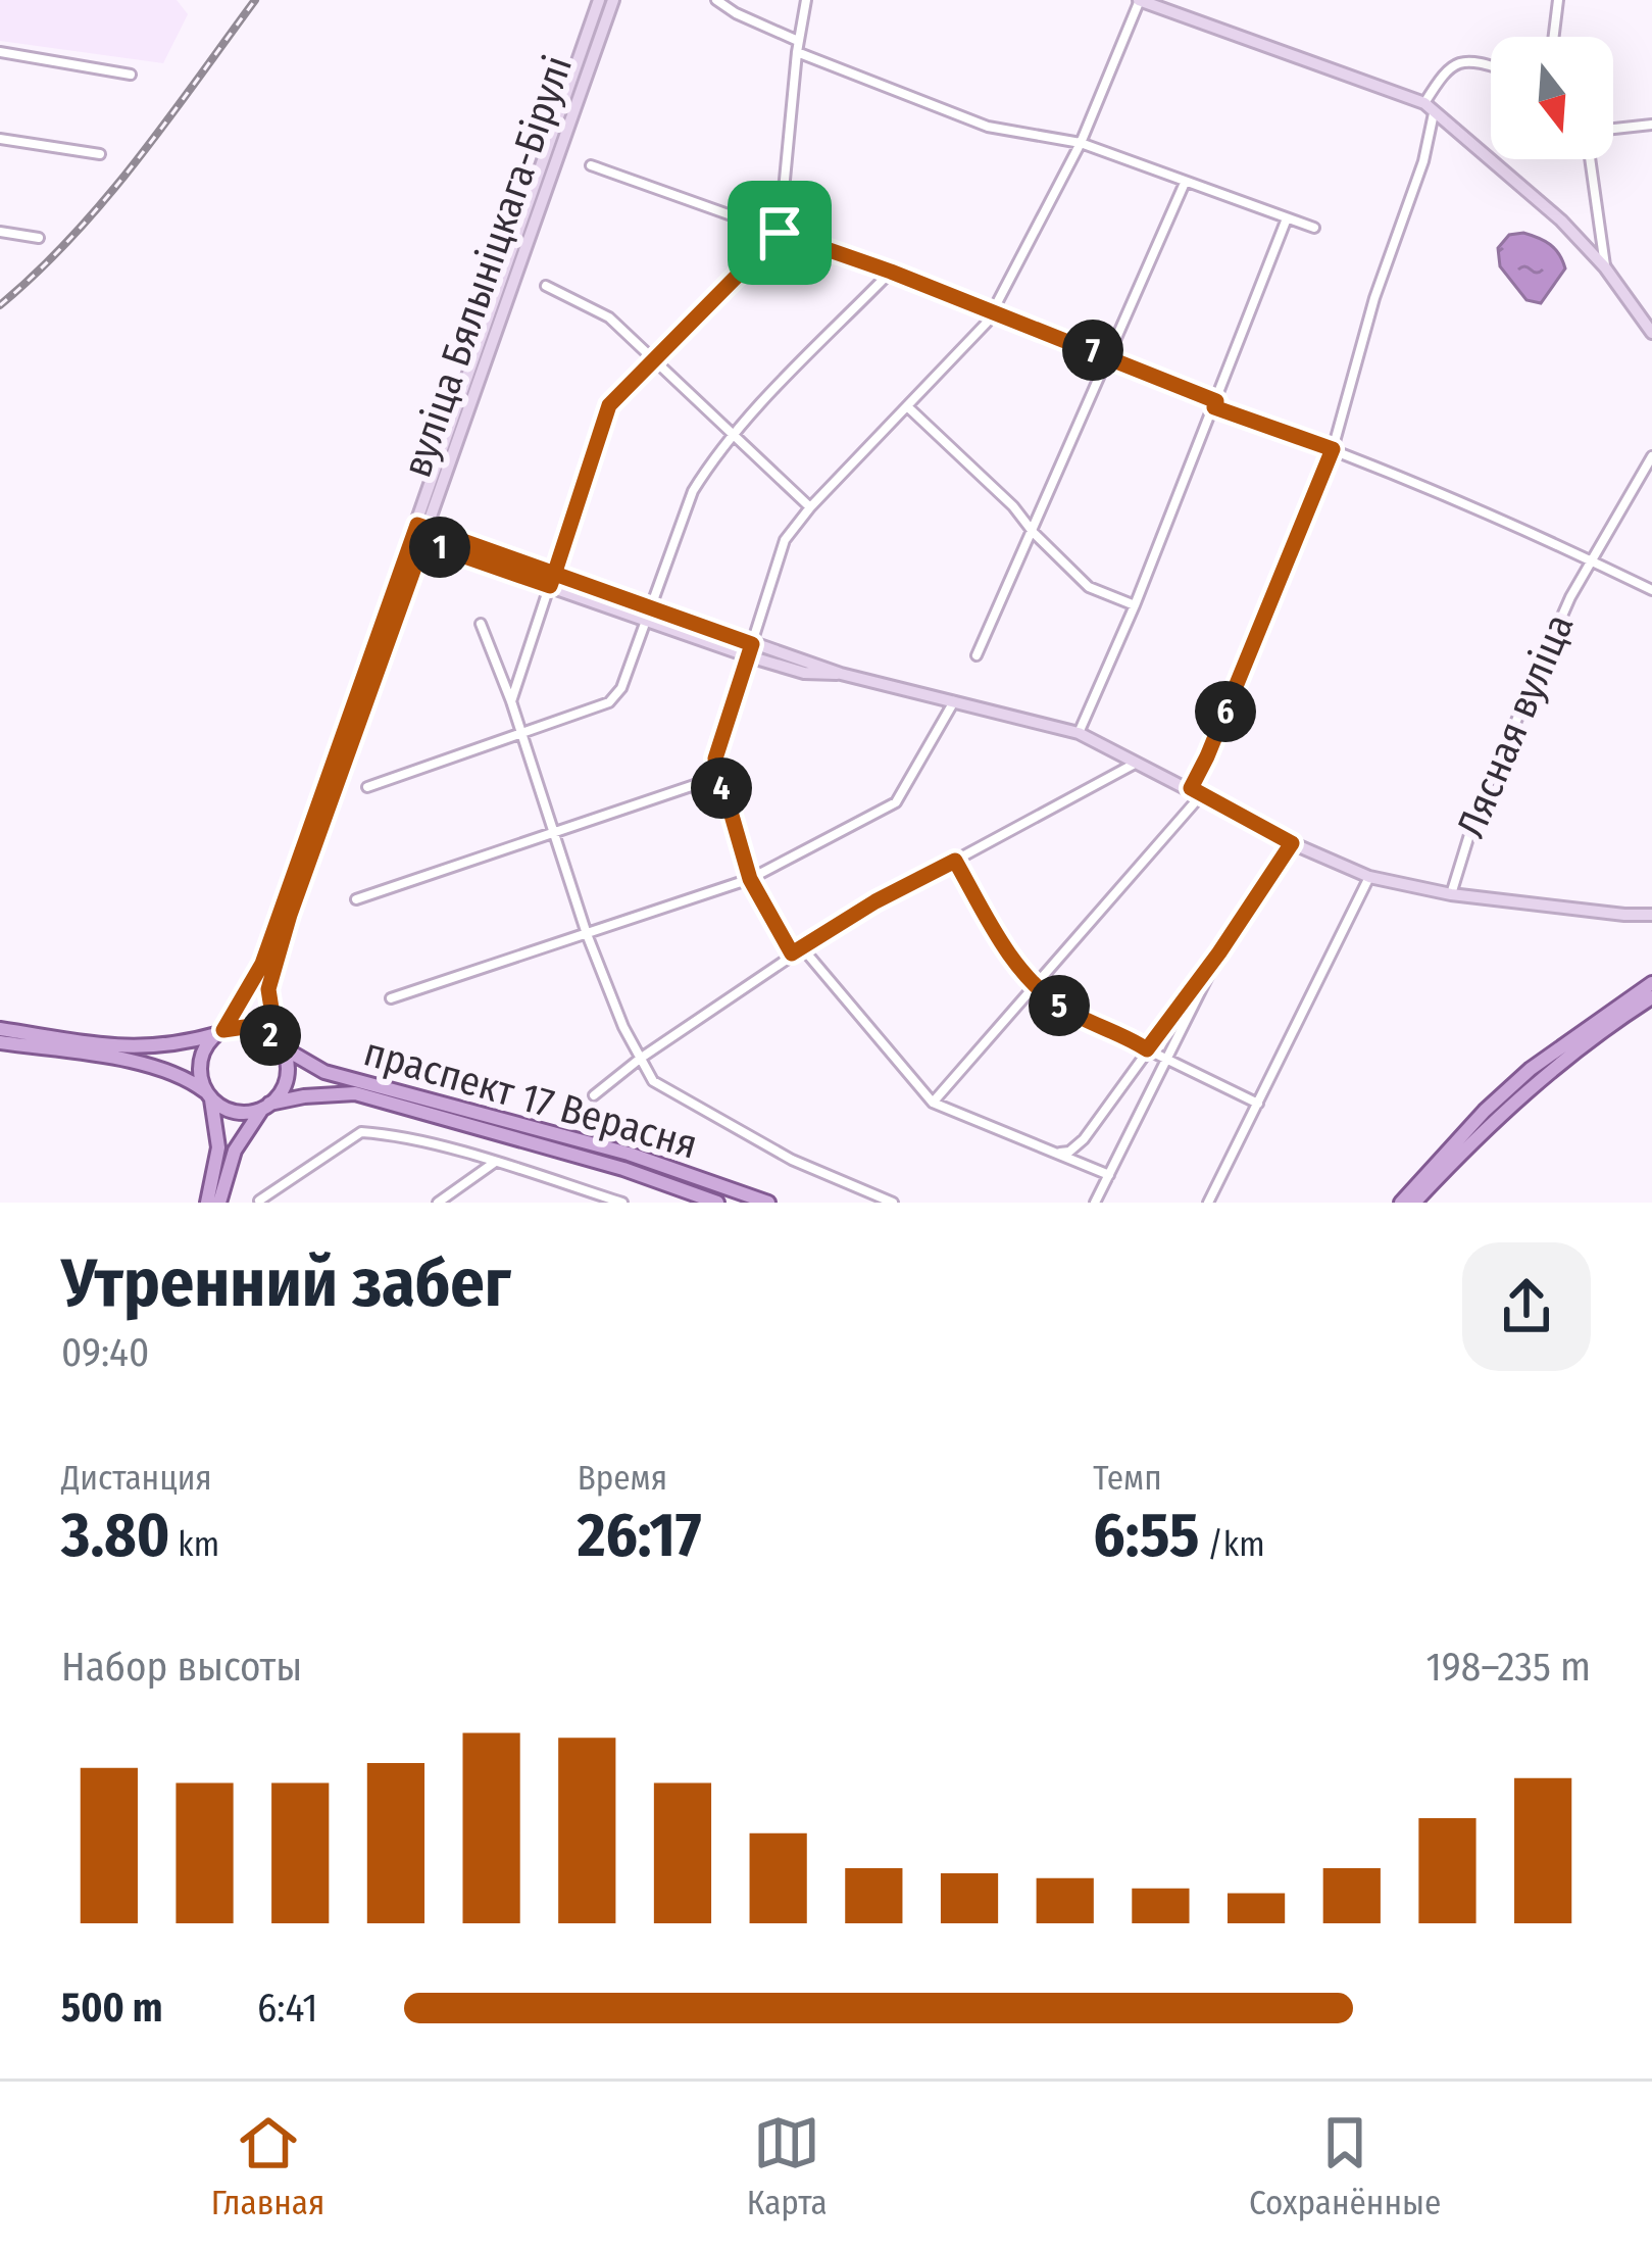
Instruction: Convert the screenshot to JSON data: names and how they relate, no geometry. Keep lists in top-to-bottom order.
{
  "streets": {
    "main road": ["вуліца Бялыніцкага-Бірулі", "праспект 17 Верасня"],
    "street": ["Лясная вуліца"]
  },
  "crossings": [
    ["вуліца Бялыніцкага-Бірулі", "праспект 17 Верасня"]
  ],
  "north": "bottom",
  "page": {
    "pins": [
      "7",
      "1",
      "6",
      "4",
      "5",
      "2"
    ],
    "heading": ["Утренний забег", "09:40"],
    "stats": [
      ["Дистанция", "3.80 km"],
      ["Время", "26:17"],
      ["Темп", "6:55 /km"]
    ],
    "chart": ["Набор высоты", "198–235 m"],
    "list": [
      {
        "name": "500 m",
        "note": "6:41"
      }
    ],
    "tabs": ["Главная", "Карта", "Сохранённые"]
  }
}
